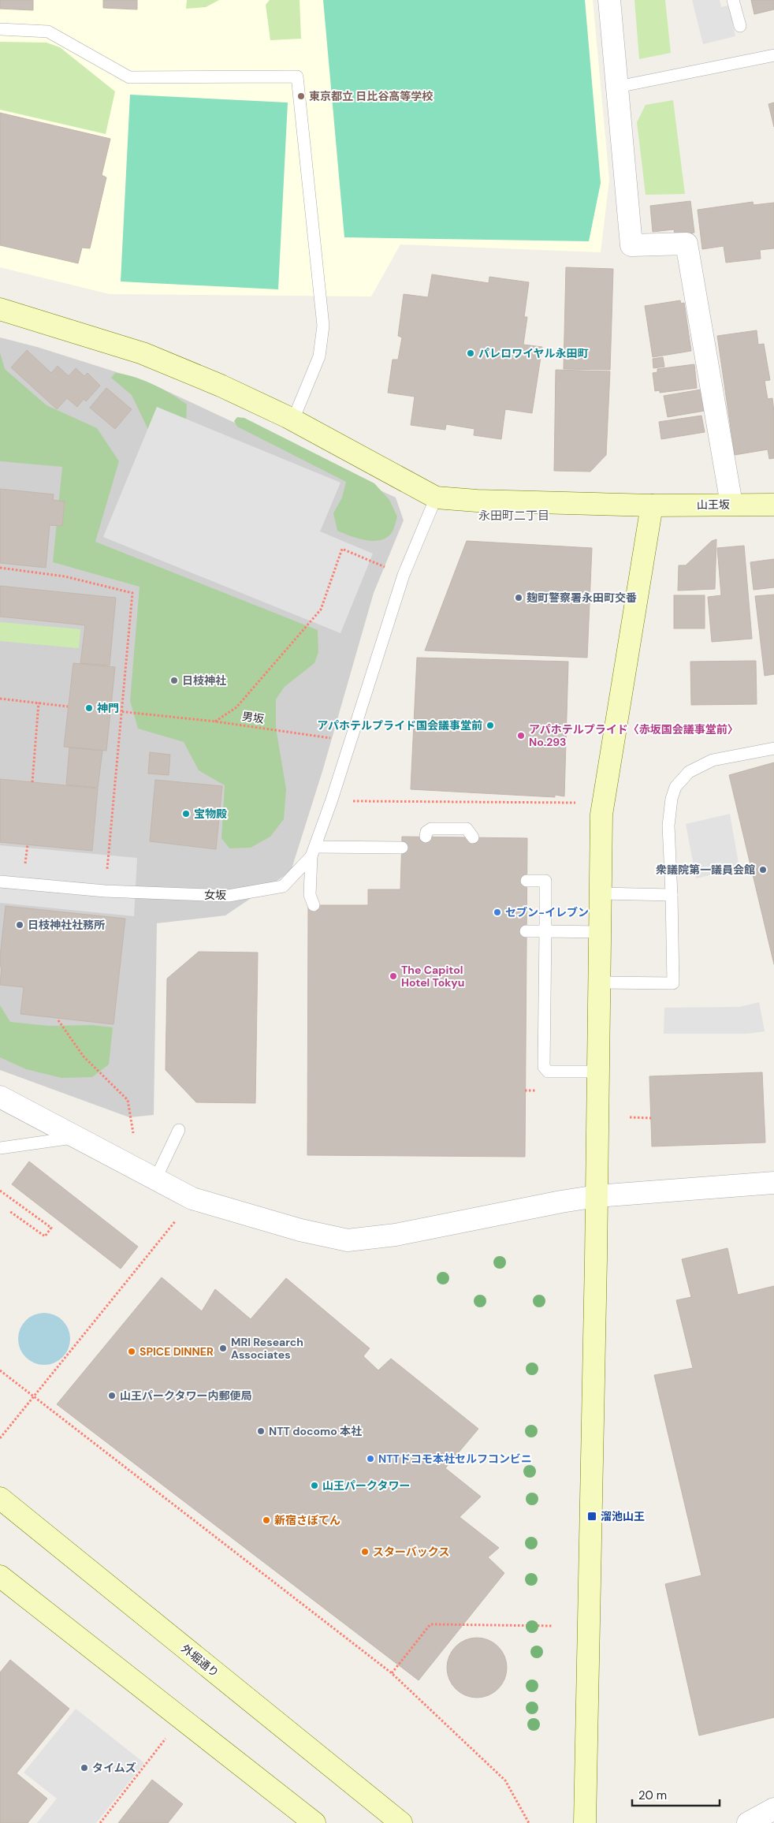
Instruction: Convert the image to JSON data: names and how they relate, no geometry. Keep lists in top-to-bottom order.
{
  "streets": {
    "main road": ["山王坂", "外堀通り"],
    "lane": ["女坂"],
    "path": ["男坂"]
  },
  "districts": ["永田町二丁目"],
  "places": {
    "other": [
      "東京都立 日比谷高等学校",
      "パレロワイヤル永田町",
      "麹町警察署永田町交番",
      "日枝神社",
      "神門",
      "アパホテルプライド国会議事堂前",
      "アパホテルプライド〈赤坂国会議事堂前〉 No.293",
      "宝物殿",
      "衆議院第一議員会館",
      "セブン-イレブン",
      "日枝神社社務所",
      "The Capitol Hotel Tokyu",
      "MRI Research Associates",
      "SPICE DINNER",
      "山王パークタワー内郵便局",
      "NTT docomo 本社",
      "NTTドコモ本社セルフコンビニ",
      "山王パークタワー",
      "新宿さぼてん",
      "スターバックス",
      "タイムズ"
    ],
    "transit": ["溜池山王"]
  },
  "scale_bar": "20 m"
}
